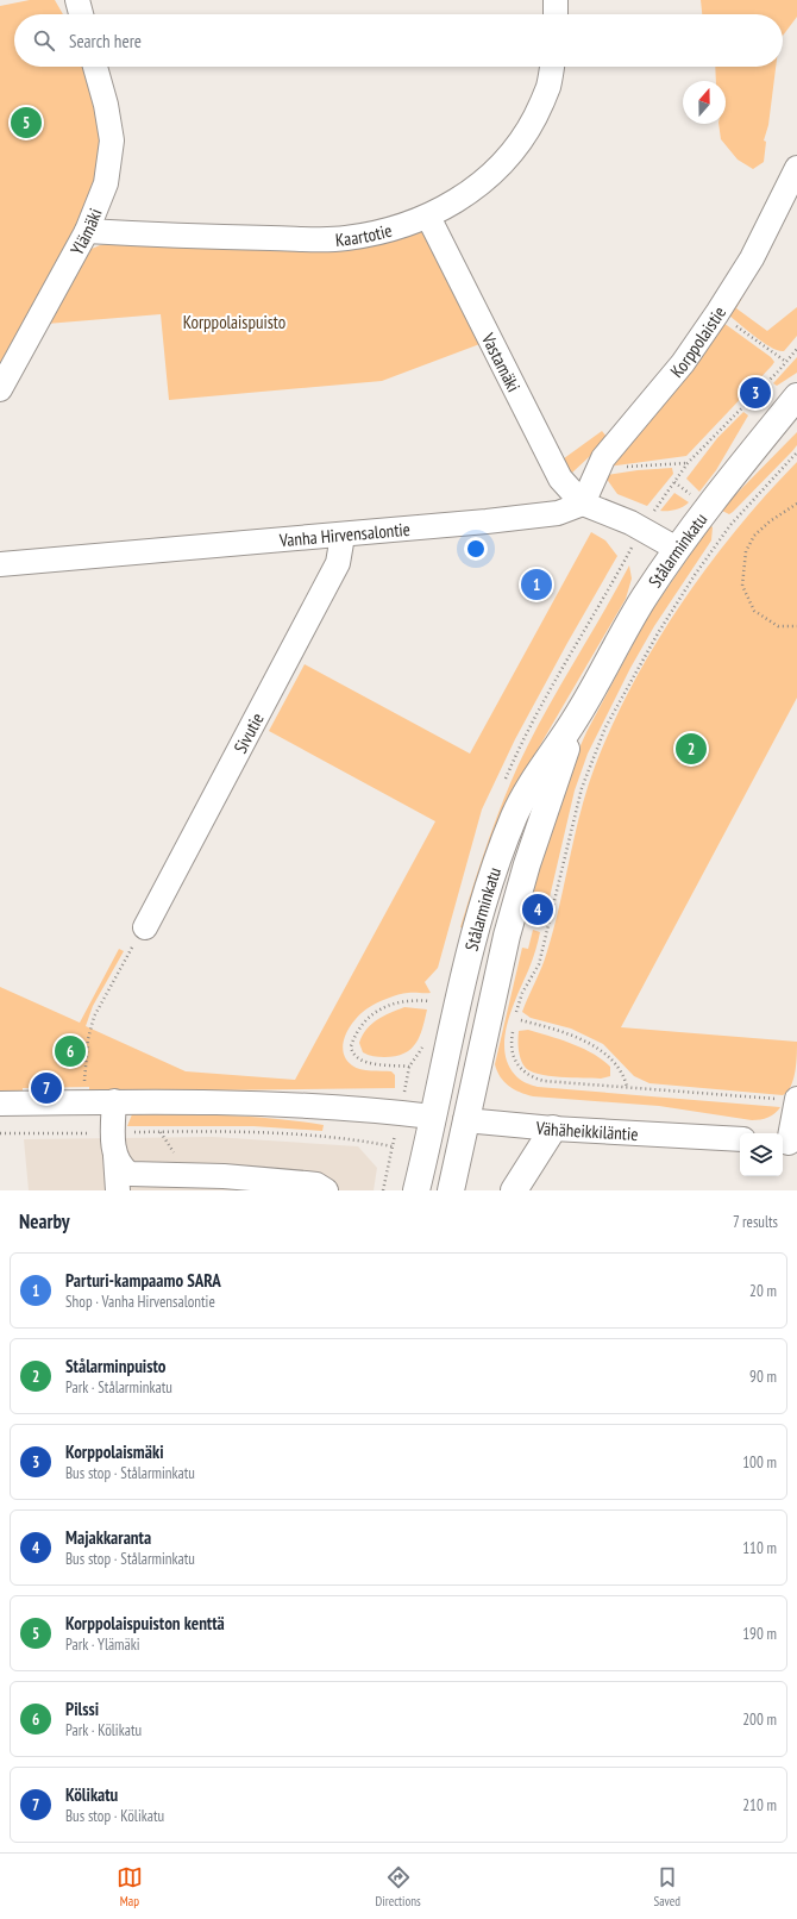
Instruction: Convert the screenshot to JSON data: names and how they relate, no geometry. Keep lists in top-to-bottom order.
{
  "streets": {
    "main road": ["Stålarminkatu", "Vähäheikkiläntie"],
    "street": [
      "Ylämäki",
      "Kaartotie",
      "Korppolaistie",
      "Vastamäki",
      "Vanha Hirvensalontie",
      "Sivutie"
    ]
  },
  "crossings": [
    ["Ylämäki", "Kaartotie"],
    ["Kaartotie", "Vastamäki"],
    ["Korppolaistie", "Vastamäki"],
    ["Korppolaistie", "Vanha Hirvensalontie"],
    ["Vastamäki", "Vanha Hirvensalontie"],
    ["Vanha Hirvensalontie", "Sivutie"],
    ["Stålarminkatu", "Vähäheikkiläntie"]
  ],
  "parks": ["Korppolaispuisto"],
  "north": "top",
  "page": {
    "search": "Search here",
    "pins": [
      "5",
      "3",
      "1",
      "2",
      "4",
      "6",
      "7"
    ],
    "heading": ["Nearby", "7 results"],
    "list": [
      {
        "mark": "1",
        "name": "Parturi-kampaamo SARA",
        "note": "Shop · Vanha Hirvensalontie",
        "value": "20 m"
      },
      {
        "mark": "2",
        "name": "Stålarminpuisto",
        "note": "Park · Stålarminkatu",
        "value": "90 m"
      },
      {
        "mark": "3",
        "name": "Korppolaismäki",
        "note": "Bus stop · Stålarminkatu",
        "value": "100 m"
      },
      {
        "mark": "4",
        "name": "Majakkaranta",
        "note": "Bus stop · Stålarminkatu",
        "value": "110 m"
      },
      {
        "mark": "5",
        "name": "Korppolaispuiston kenttä",
        "note": "Park · Ylämäki",
        "value": "190 m"
      },
      {
        "mark": "6",
        "name": "Pilssi",
        "note": "Park · Kölikatu",
        "value": "200 m"
      },
      {
        "mark": "7",
        "name": "Kölikatu",
        "note": "Bus stop · Kölikatu",
        "value": "210 m"
      }
    ],
    "nav": ["Map", "Directions", "Saved"]
  }
}
